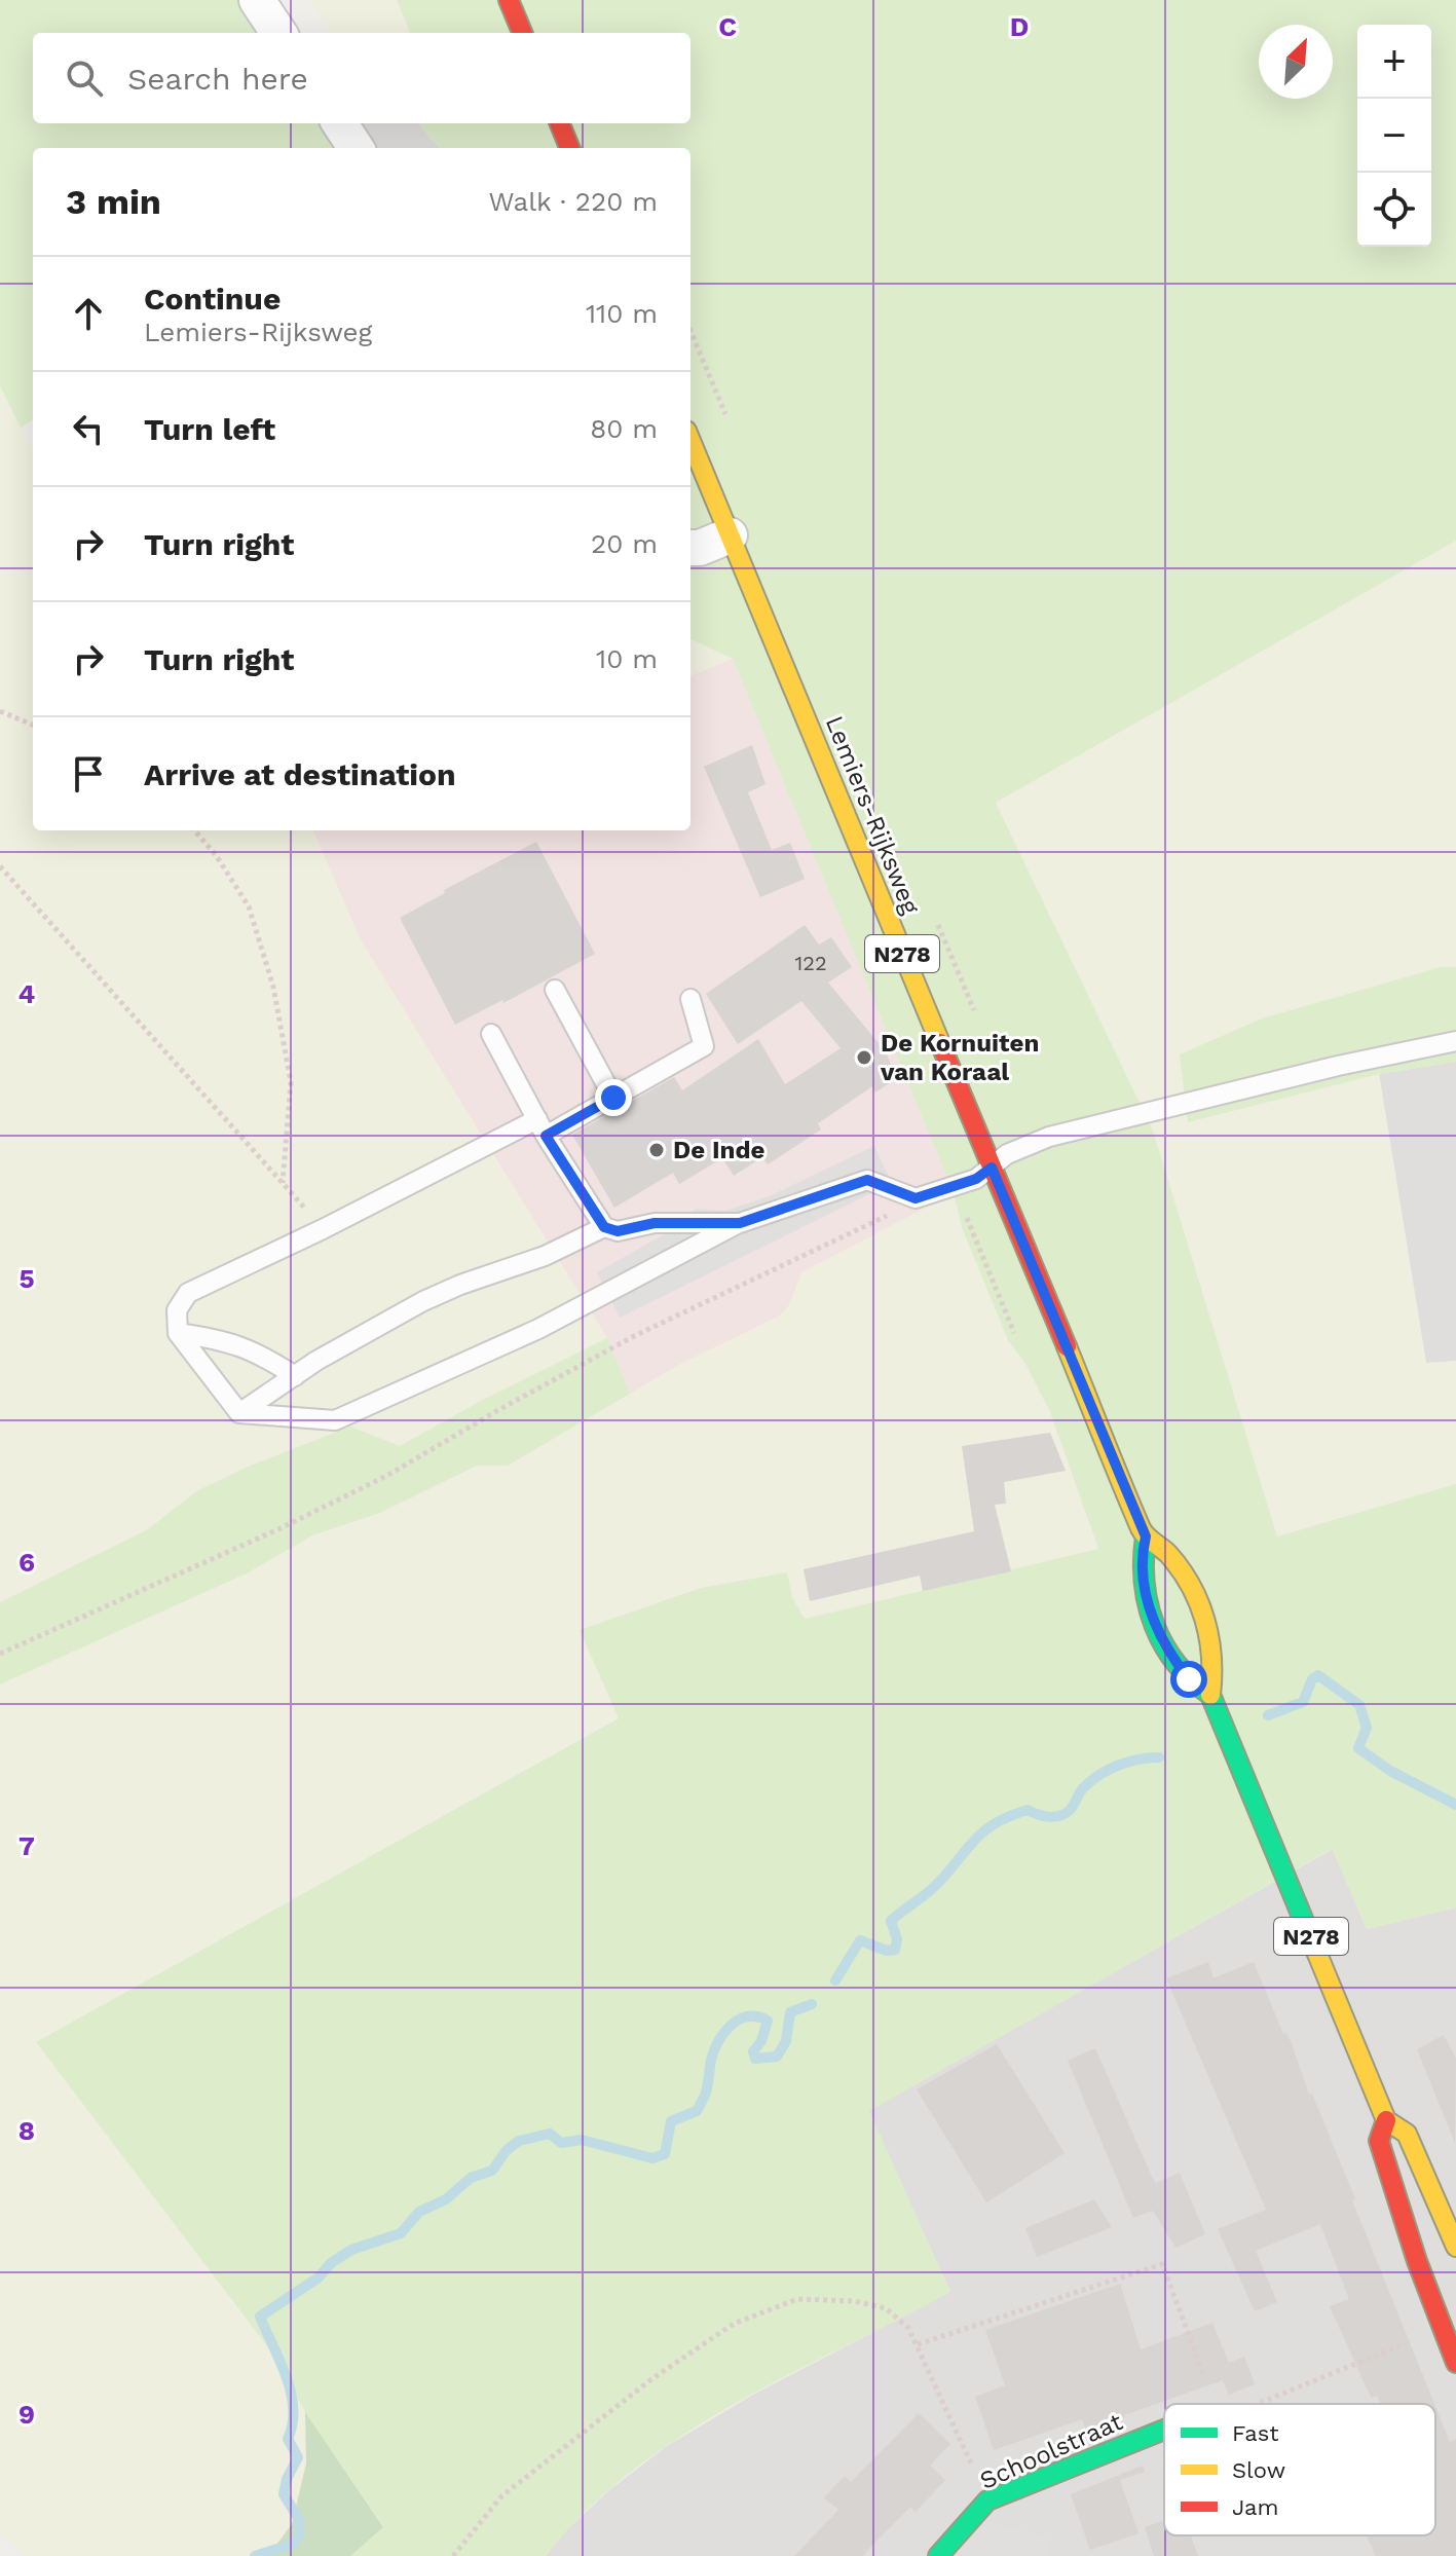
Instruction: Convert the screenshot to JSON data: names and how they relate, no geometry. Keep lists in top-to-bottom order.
{
  "streets": {
    "main road": ["Lemiers-Rijksweg", "N278", "Schoolstraat"]
  },
  "places": ["De Kornuiten van Koraal", "De Inde"],
  "house_numbers": ["122"],
  "legend": ["Fast", "Slow", "Jam"],
  "north": "top right",
  "page": {
    "map_buttons": ["+", "−"],
    "search": "Search here",
    "heading": ["3 min", "Walk · 220 m"],
    "list": [
      ["Continue", "Lemiers-Rijksweg", "110 m"],
      ["Turn left", "80 m"],
      ["Turn right", "20 m"],
      ["Turn right", "10 m"],
      "Arrive at destination"
    ]
  },
  "grid": {
    "columns": ["C", "D"],
    "rows": [
      "4",
      "5",
      "6",
      "7",
      "8",
      "9"
    ]
  }
}
